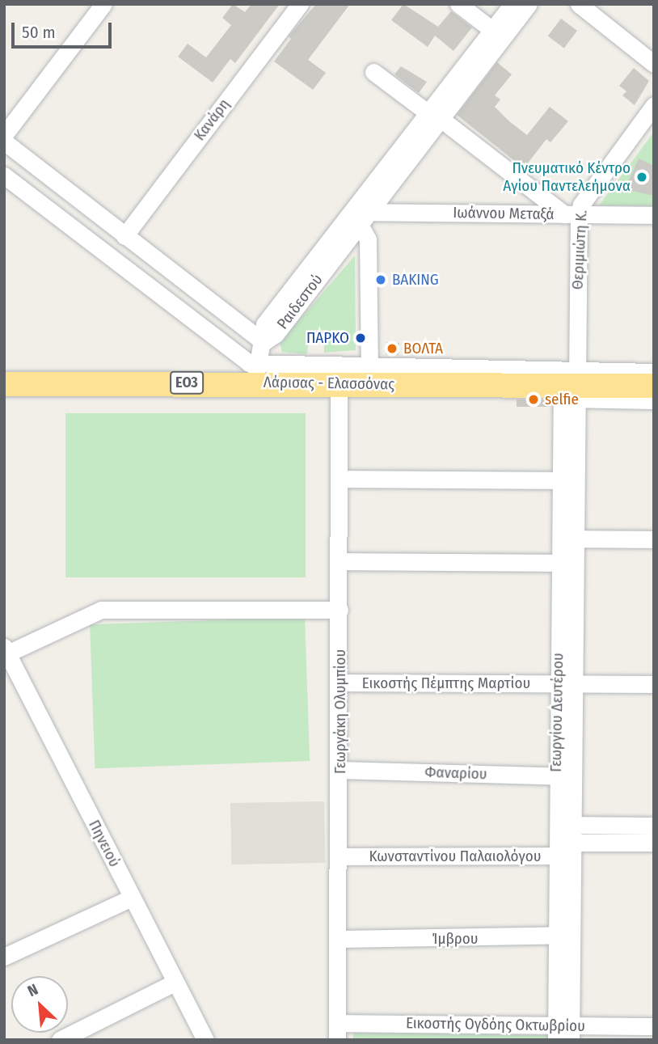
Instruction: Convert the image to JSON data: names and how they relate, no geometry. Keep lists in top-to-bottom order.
{
  "streets": {
    "highway": ["ΕΟ3", "Λάρισας - Ελασσόνας"],
    "street": [
      "Κανάρη",
      "Ιωάννου Μεταξά",
      "Θεριμιώτη Κ.",
      "Ραιδεστού",
      "Εικοστής Πέμπτης Μαρτίου",
      "Γεωργάκη Ολυμπίου",
      "Γεωργίου Δευτέρου",
      "Φαναρίου",
      "Πηνειού",
      "Κωνσταντίνου Παλαιολόγου",
      "Ίμβρου",
      "Εικοστής Ογδόης Οκτωβρίου"
    ]
  },
  "crossings": [
    ["Ιωάννου Μεταξά", "Θεριμιώτη Κ."],
    ["Ιωάννου Μεταξά", "Ραιδεστού"],
    ["Θεριμιώτη Κ.", "Λάρισας - Ελασσόνας"],
    ["Θεριμιώτη Κ.", "Γεωργίου Δευτέρου"],
    ["Λάρισας - Ελασσόνας", "Γεωργάκη Ολυμπίου"],
    ["Λάρισας - Ελασσόνας", "Γεωργίου Δευτέρου"],
    ["Εικοστής Πέμπτης Μαρτίου", "Γεωργάκη Ολυμπίου"],
    ["Εικοστής Πέμπτης Μαρτίου", "Γεωργίου Δευτέρου"],
    ["Γεωργάκη Ολυμπίου", "Φαναρίου"],
    ["Γεωργάκη Ολυμπίου", "Κωνσταντίνου Παλαιολόγου"],
    ["Γεωργάκη Ολυμπίου", "Ίμβρου"],
    ["Γεωργάκη Ολυμπίου", "Εικοστής Ογδόης Οκτωβρίου"],
    ["Γεωργίου Δευτέρου", "Φαναρίου"],
    ["Γεωργίου Δευτέρου", "Κωνσταντίνου Παλαιολόγου"],
    ["Γεωργίου Δευτέρου", "Ίμβρου"],
    ["Γεωργίου Δευτέρου", "Εικοστής Ογδόης Οκτωβρίου"]
  ],
  "places": [
    "Πνευματικό Κέντρο Αγίου Παντελεήμονα",
    "BAKING",
    "ΠΑΡΚΟ",
    "ΒΟΛΤΑ",
    "selfie"
  ],
  "scale_bar": "50 m",
  "north": "top left"
}
